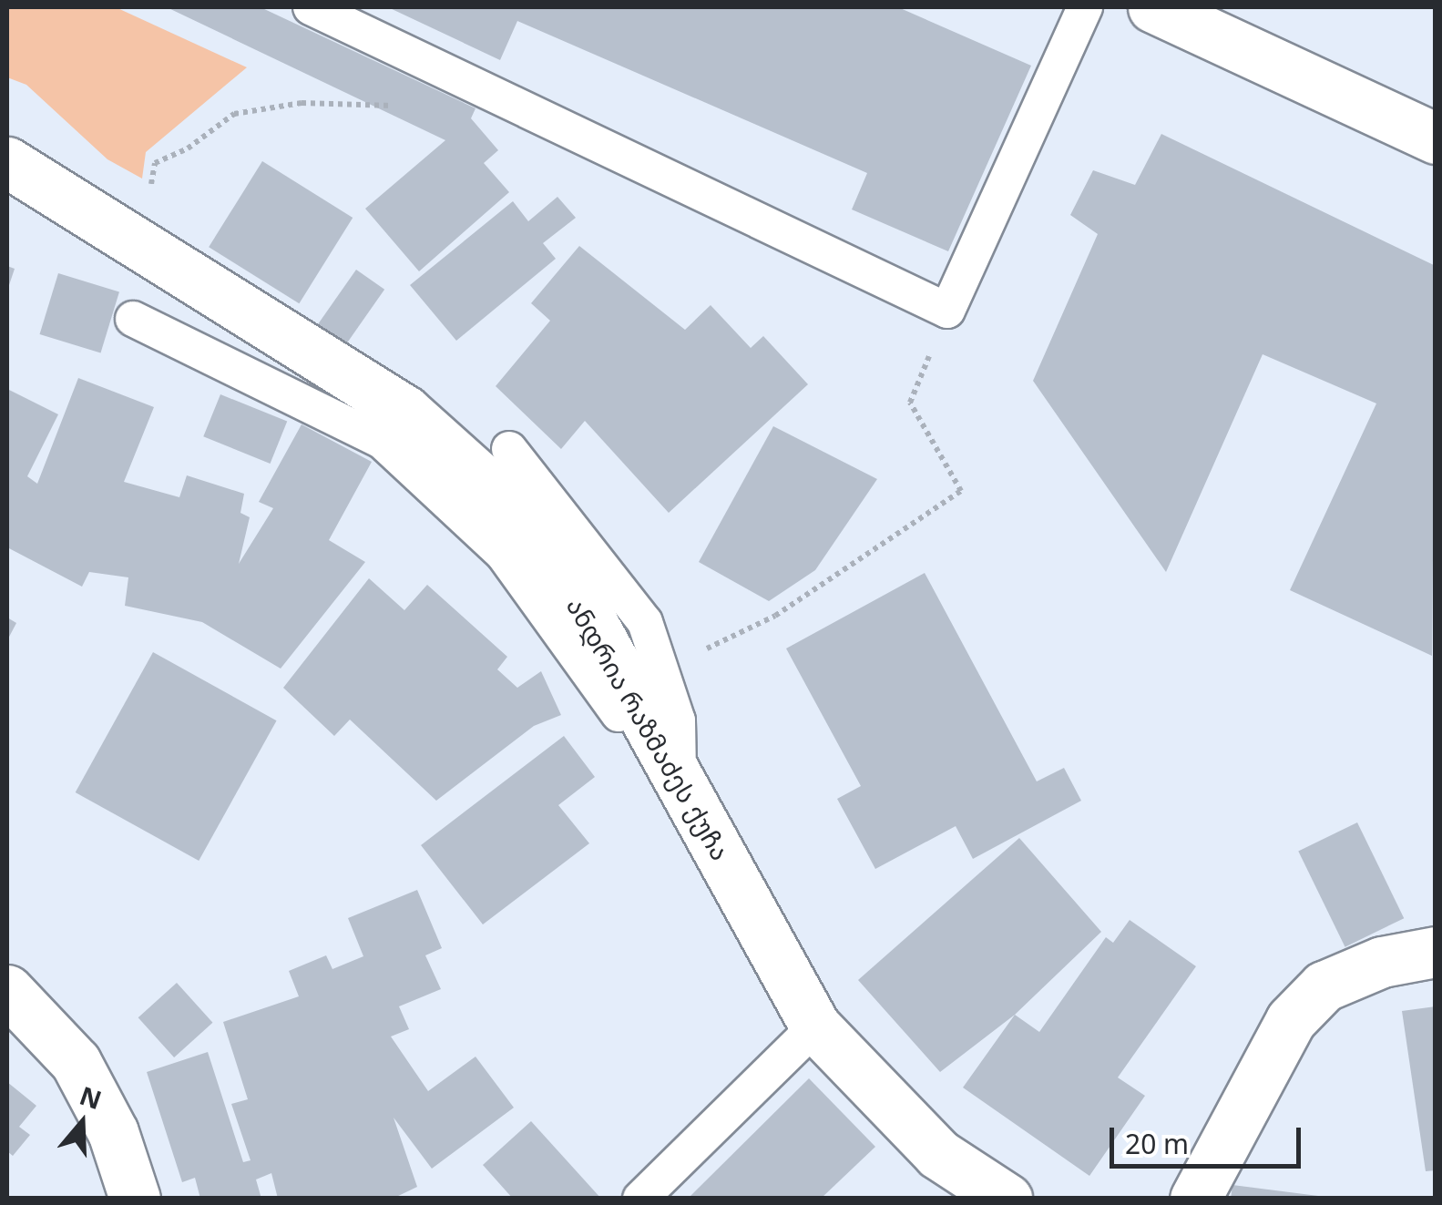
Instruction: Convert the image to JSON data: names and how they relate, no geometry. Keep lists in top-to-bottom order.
{
  "streets": {
    "street": ["ანდრია რაზმაძეს ქუჩა"]
  },
  "scale_bar": "20 m",
  "north": "top"
}
